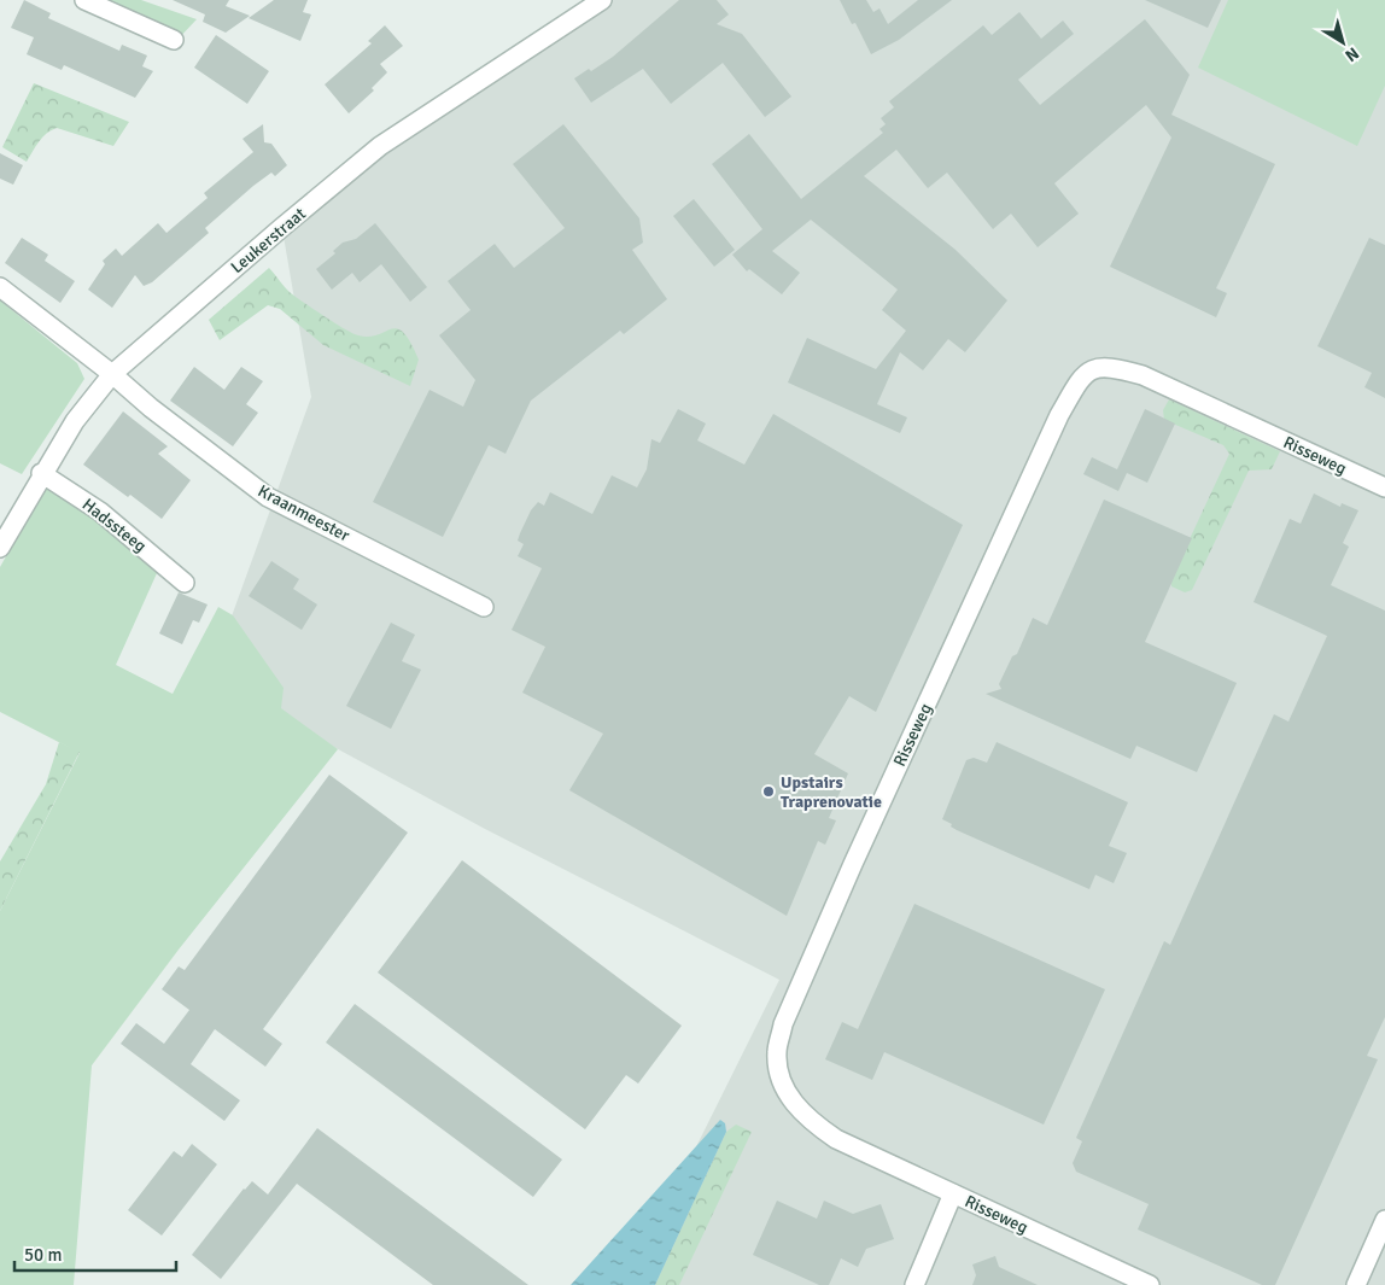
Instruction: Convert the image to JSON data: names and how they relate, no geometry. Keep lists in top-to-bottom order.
{
  "streets": {
    "street": [
      "Leukerstraat",
      "Risseweg",
      "Kraanmeester",
      "Hadssteeg"
    ]
  },
  "crossings": [
    ["Leukerstraat", "Kraanmeester"],
    ["Leukerstraat", "Hadssteeg"]
  ],
  "places": ["Upstairs Traprenovatie"],
  "scale_bar": "50 m",
  "north": "bottom right"
}
